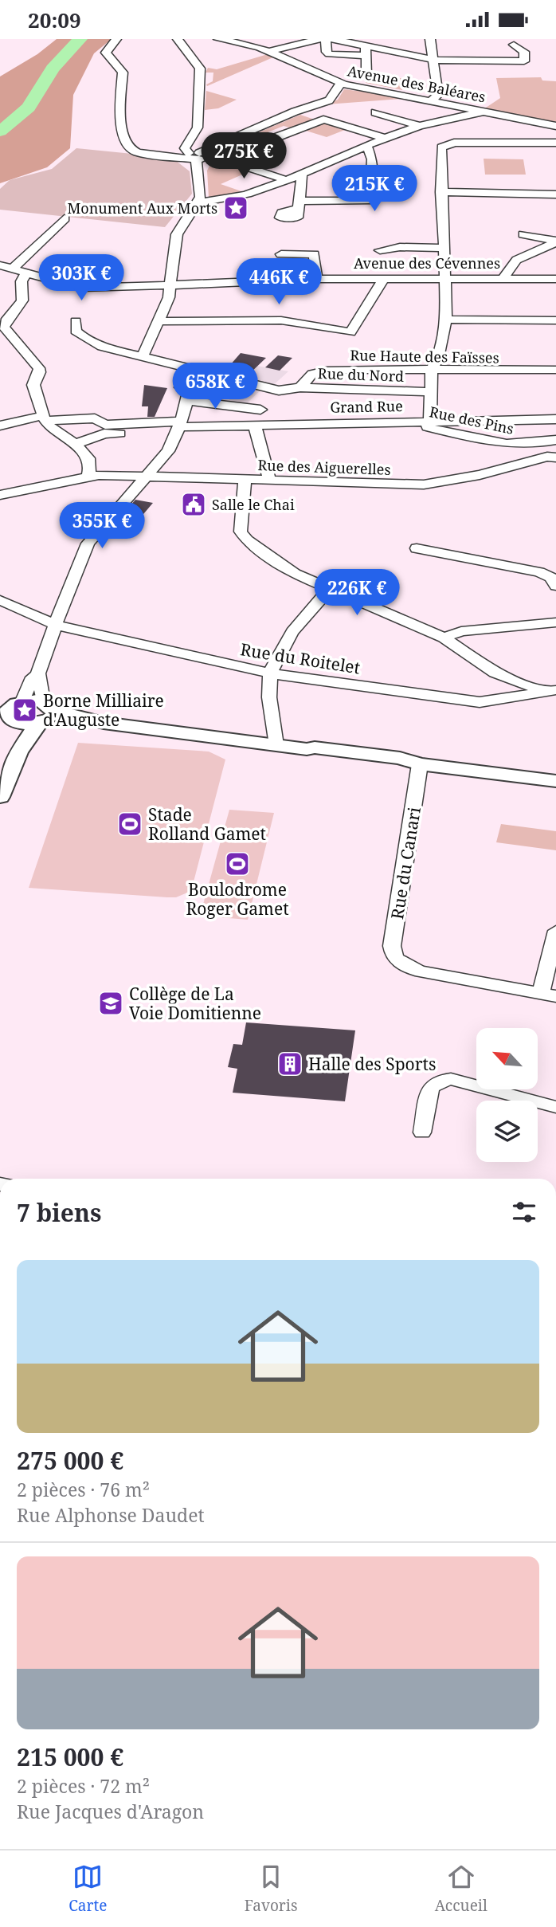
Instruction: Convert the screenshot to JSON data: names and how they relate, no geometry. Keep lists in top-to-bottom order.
{
  "streets": {
    "street": [
      "Avenue des Baléares",
      "Avenue des Cévennes",
      "Rue Haute des Faïsses",
      "Rue du Nord",
      "Grand Rue",
      "Rue des Pins",
      "Rue des Aiguerelles",
      "Rue du Roitelet",
      "Rue du Canari"
    ]
  },
  "crossings": [
    ["Rue Haute des Faïsses", "Rue du Nord"],
    ["Rue Haute des Faïsses", "Grand Rue"],
    ["Grand Rue", "Rue des Pins"]
  ],
  "places": {
    "place": ["Monument Aux Morts", "Borne Milliaire d'Auguste"],
    "public building": ["Salle le Chai"],
    "sports": ["Stade Rolland Gamet", "Boulodrome Roger Gamet"],
    "school or university": ["Collège de La Voie Domitienne"],
    "building": ["Halle des Sports"]
  },
  "north": "top left",
  "page": {
    "status": "20:09",
    "price": [
      "275K €",
      "215K €",
      "303K €",
      "446K €",
      "658K €",
      "355K €",
      "226K €"
    ],
    "heading": "7 biens",
    "list": [
      {
        "name": "275 000 €",
        "note": "2 pièces · 76 m² · Rue Alphonse Daudet"
      },
      {
        "name": "215 000 €",
        "note": "2 pièces · 72 m² · Rue Jacques d'Aragon"
      }
    ],
    "tabs": ["Carte", "Favoris", "Accueil"]
  }
}
